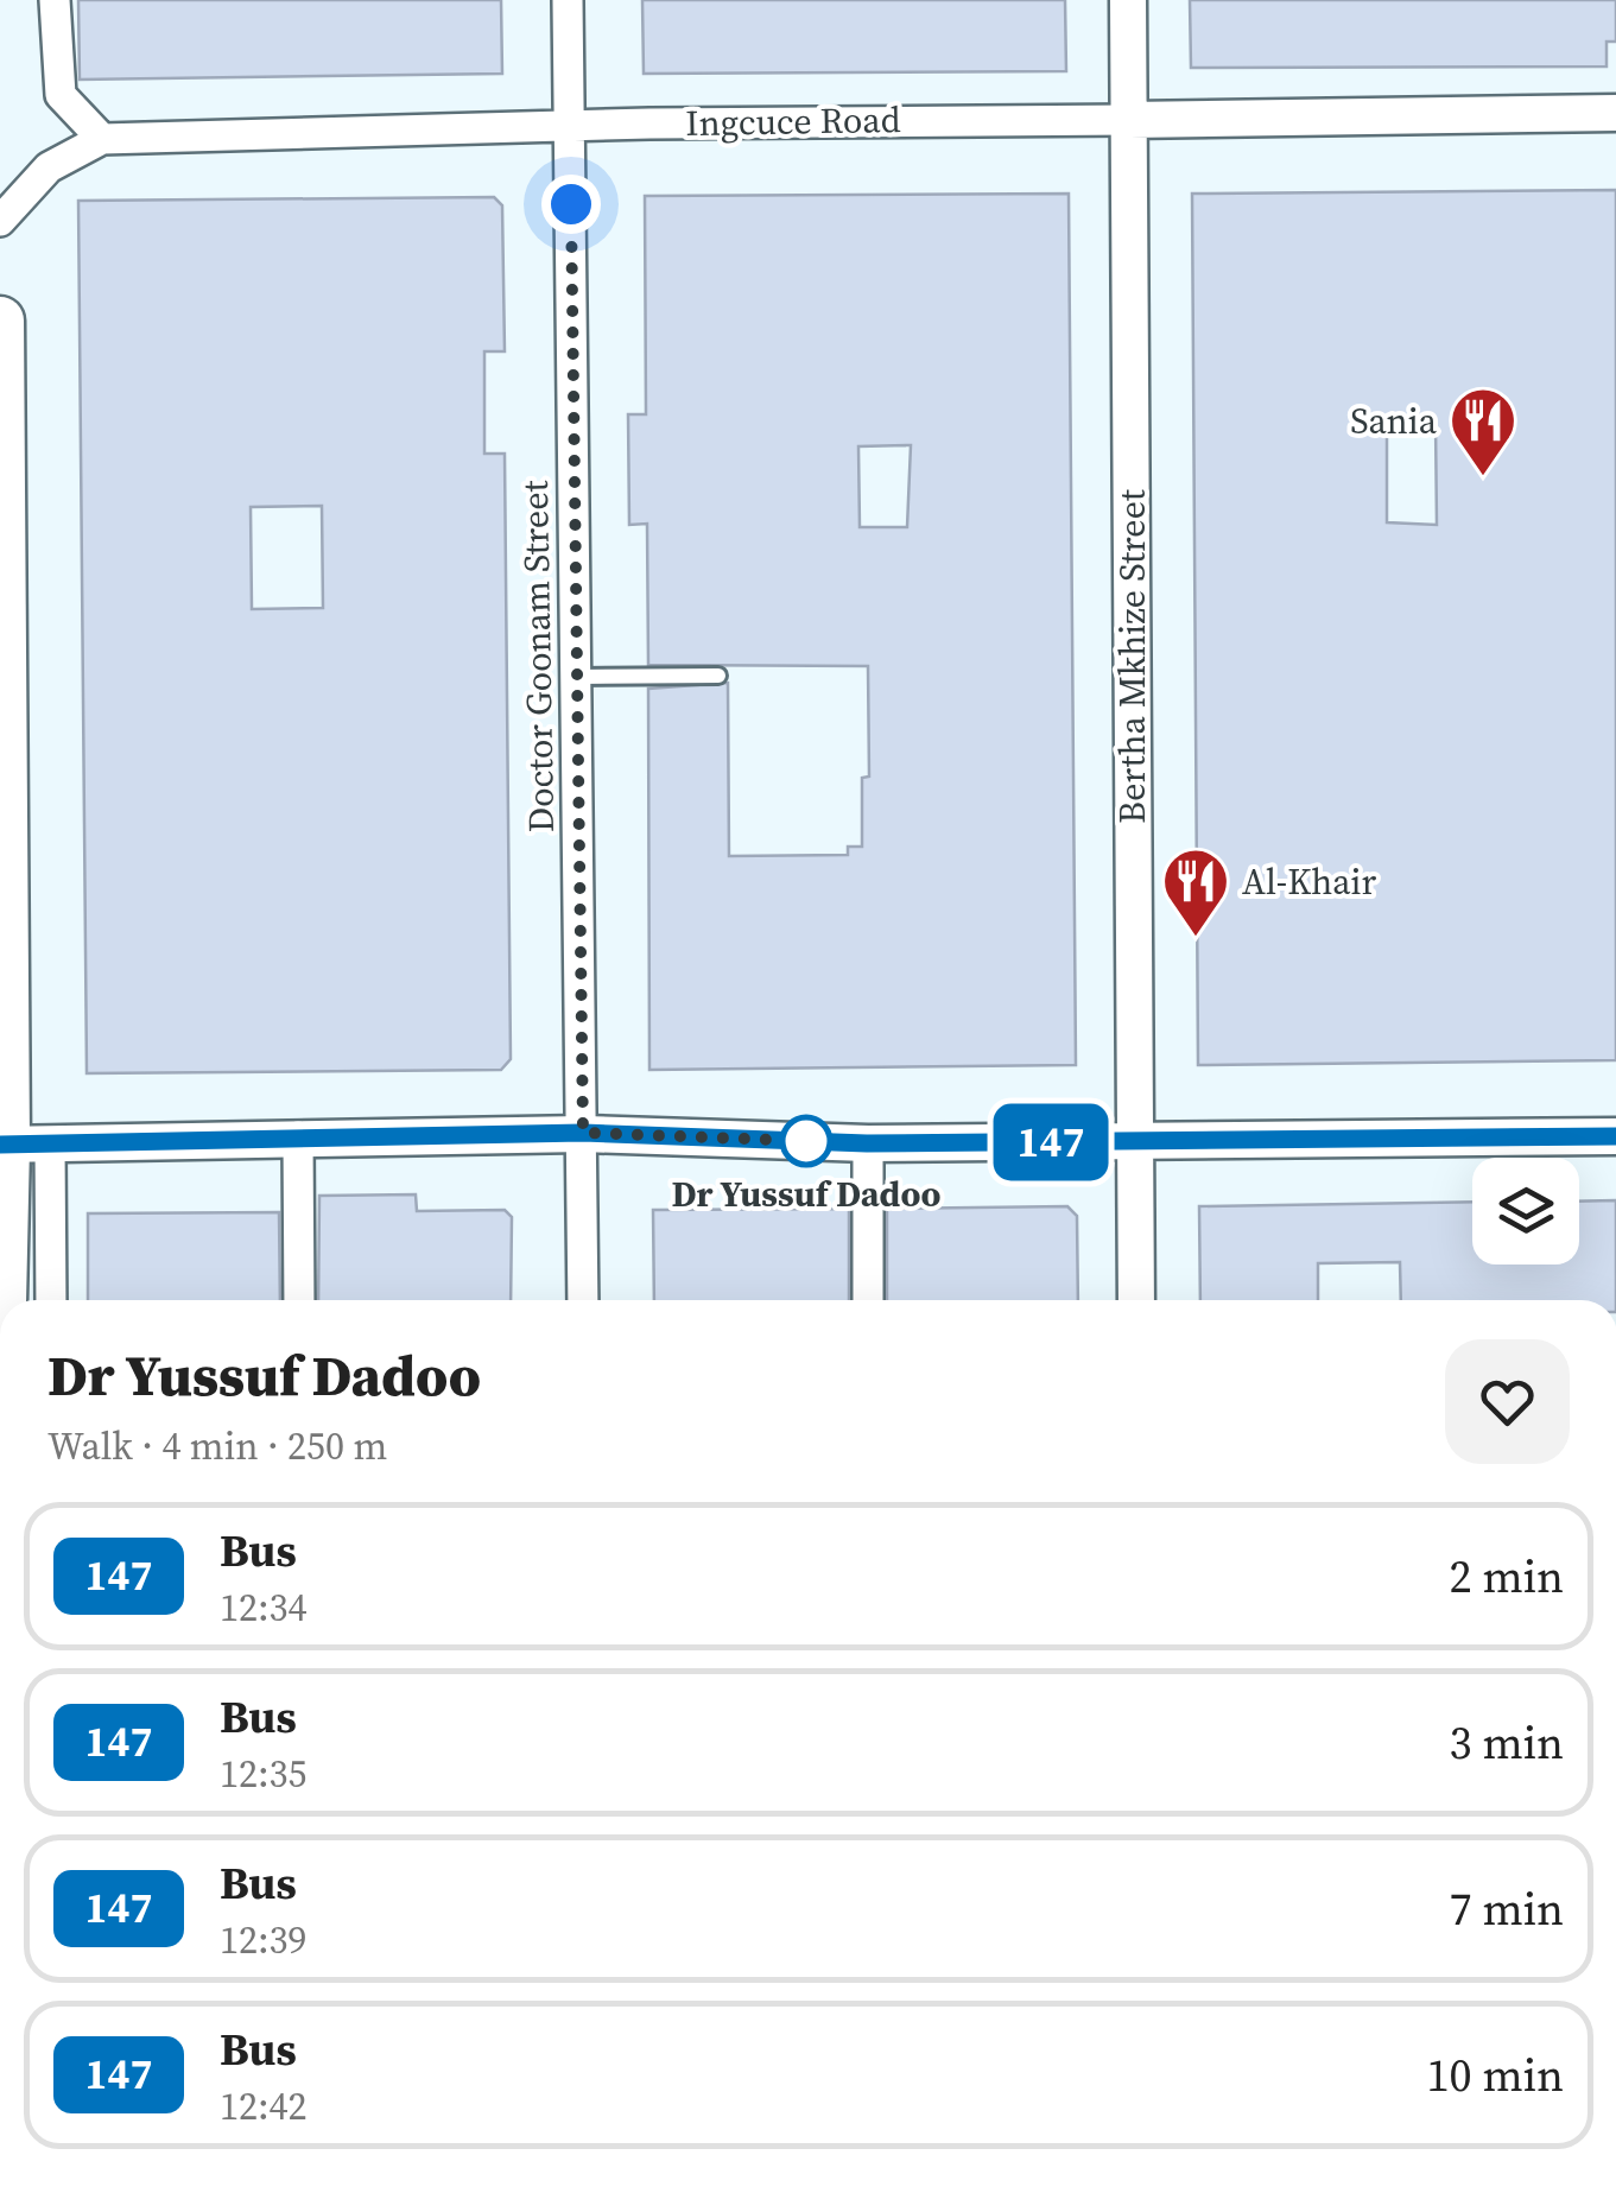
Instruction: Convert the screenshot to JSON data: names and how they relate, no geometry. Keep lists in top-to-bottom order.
{
  "streets": {
    "street": ["Ingcuce Road", "Doctor Goonam Street", "Bertha Mkhize Street"]
  },
  "crossings": [
    ["Ingcuce Road", "Doctor Goonam Street"],
    ["Ingcuce Road", "Bertha Mkhize Street"]
  ],
  "places": {
    "restaurant": ["Sania", "Al-Khair"],
    "other": ["Dr Yussuf Dadoo"]
  },
  "lines": ["bus line 147"],
  "page": {
    "on_map": "147",
    "heading": ["Dr Yussuf Dadoo", "Walk · 4 min · 250 m"],
    "list": [
      {
        "mark": "147",
        "name": "Bus",
        "note": "12:34",
        "value": "2 min"
      },
      {
        "mark": "147",
        "name": "Bus",
        "note": "12:35",
        "value": "3 min"
      },
      {
        "mark": "147",
        "name": "Bus",
        "note": "12:39",
        "value": "7 min"
      },
      {
        "mark": "147",
        "name": "Bus",
        "note": "12:42",
        "value": "10 min"
      }
    ]
  }
}
